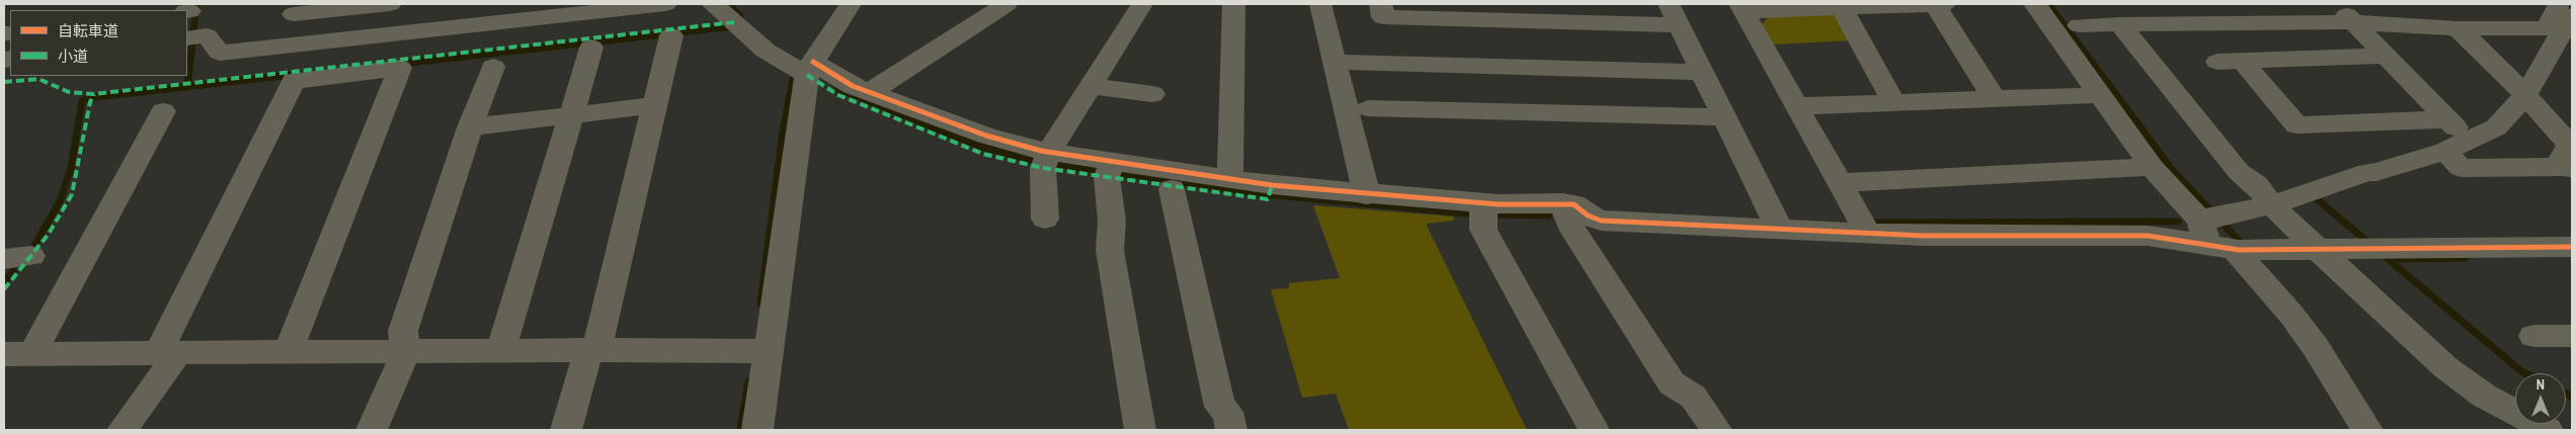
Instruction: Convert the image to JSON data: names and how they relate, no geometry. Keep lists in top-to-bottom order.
{
  "legend": ["自転車道", "小道"],
  "north": "top"
}
